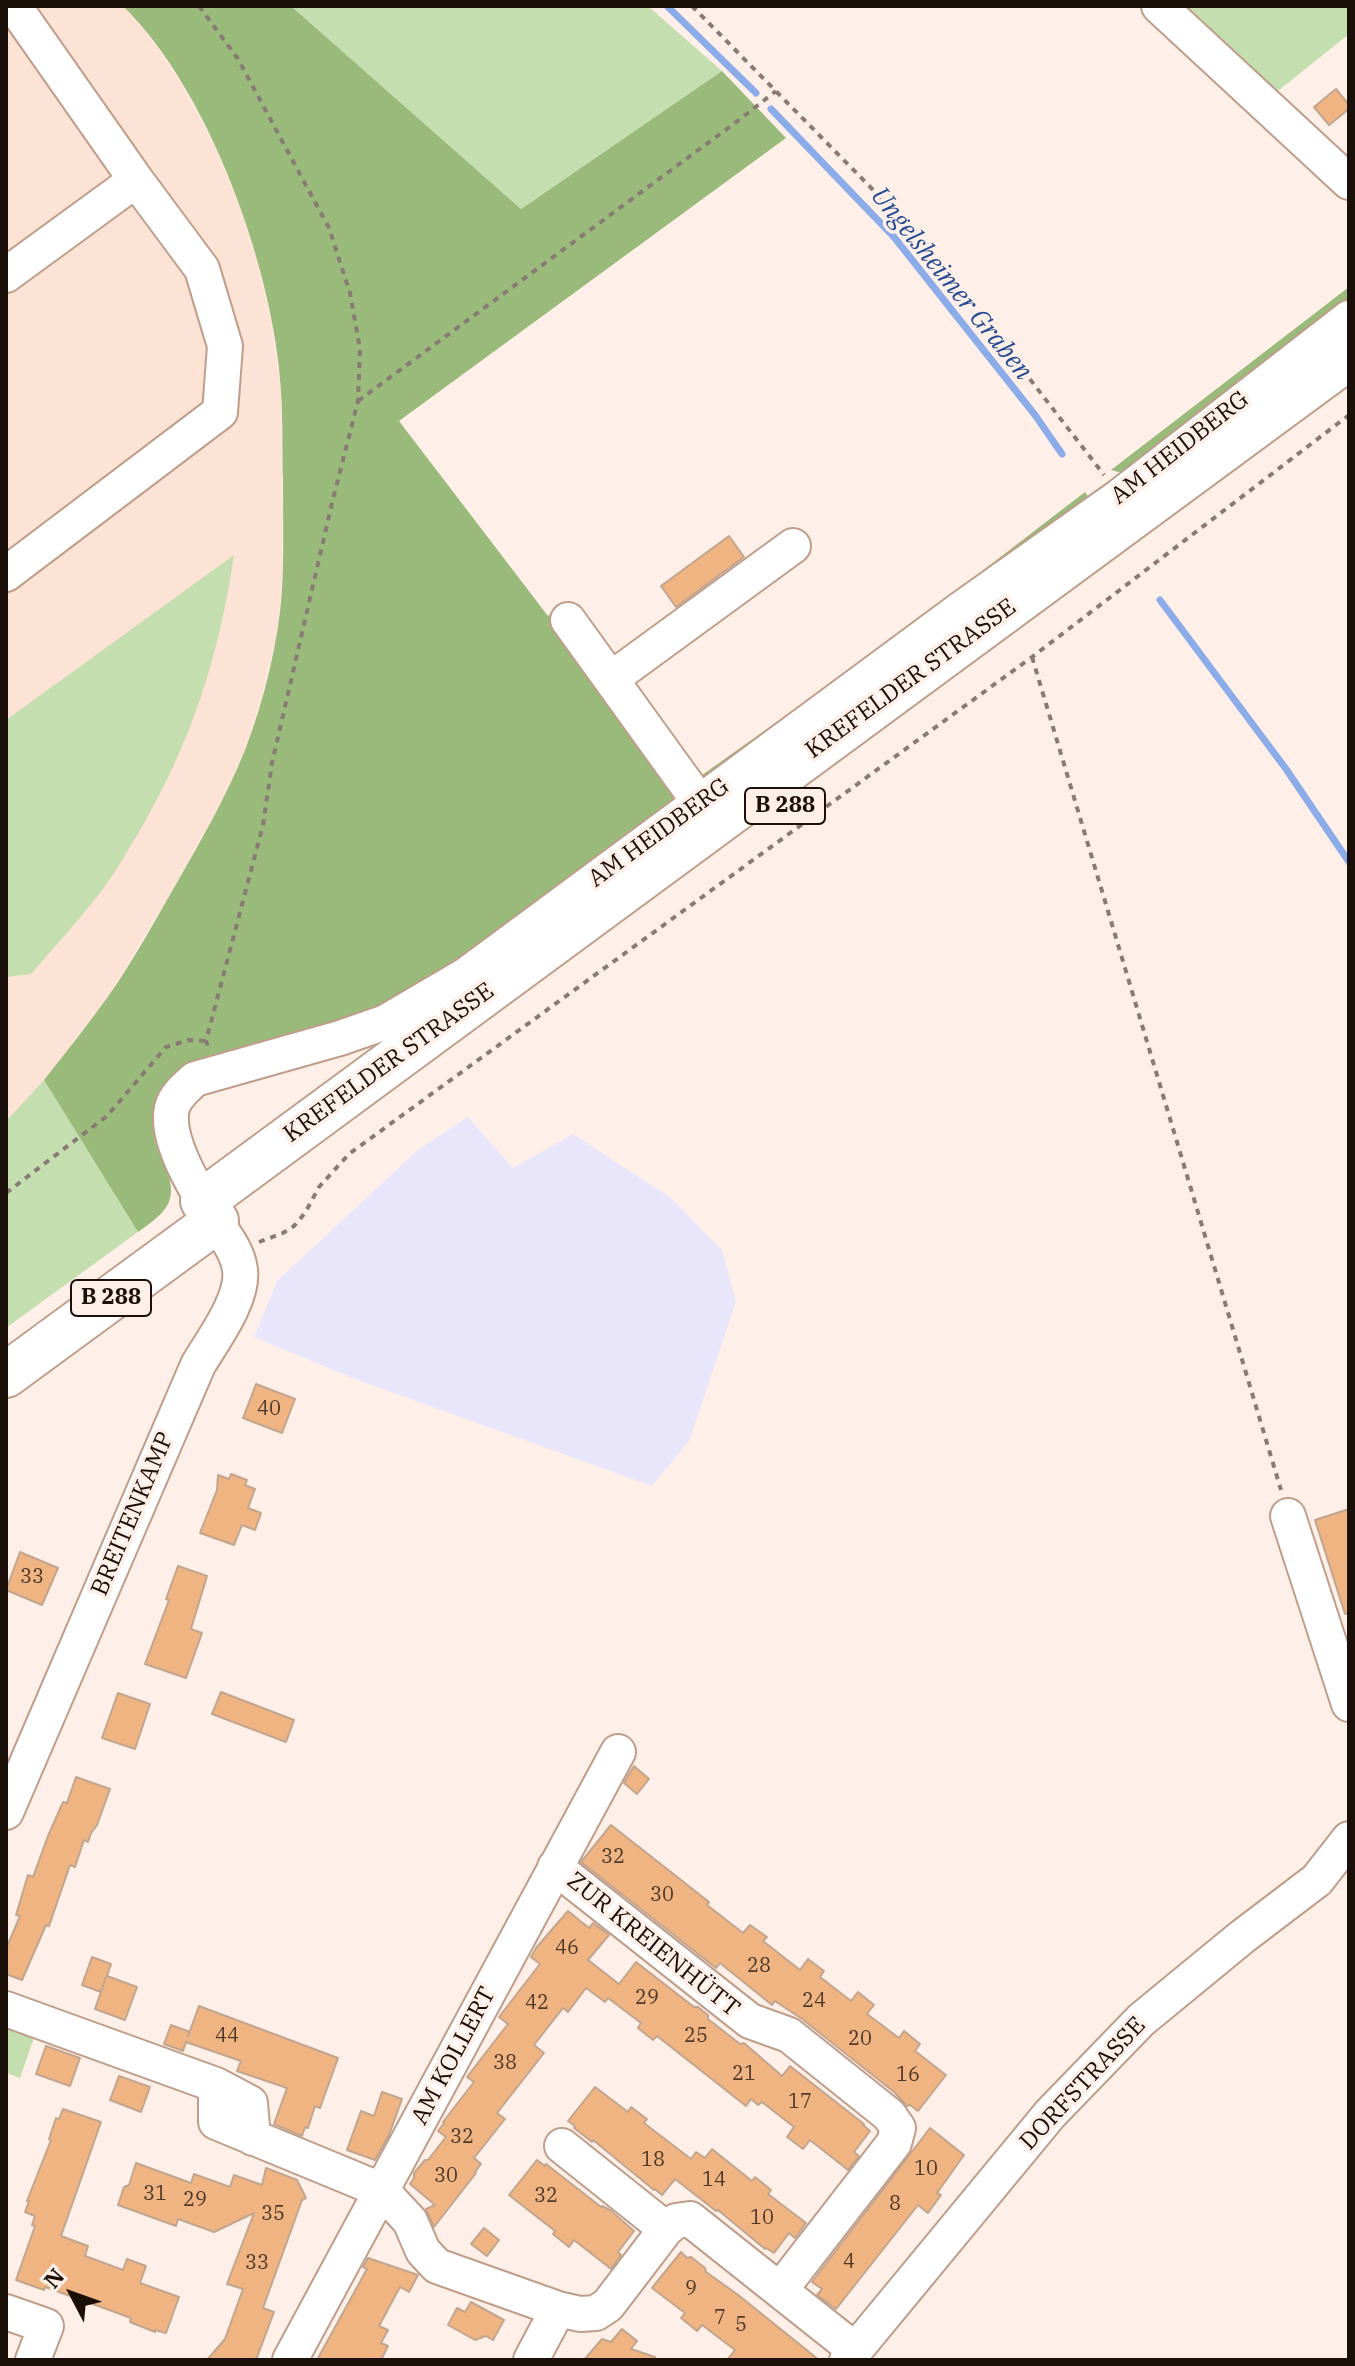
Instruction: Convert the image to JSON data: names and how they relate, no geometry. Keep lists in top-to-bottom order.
{
  "streets": {
    "main road": ["KREFELDER STRASSE", "B 288"],
    "street": [
      "AM HEIDBERG",
      "BREITENKAMP",
      "ZUR KREIENHÜTT",
      "AM KOLLERT",
      "DORFSTRASSE"
    ]
  },
  "crossings": [
    ["AM HEIDBERG", "KREFELDER STRASSE"],
    ["AM HEIDBERG", "BREITENKAMP"],
    ["KREFELDER STRASSE", "BREITENKAMP"],
    ["ZUR KREIENHÜTT", "AM KOLLERT"]
  ],
  "water": ["Ungelsheimer Graben"],
  "house_numbers": [
    "40",
    "33",
    "32",
    "30",
    "46",
    "28",
    "29",
    "24",
    "42",
    "44",
    "25",
    "20",
    "38",
    "21",
    "16",
    "17",
    "32",
    "18",
    "10",
    "30",
    "14",
    "31",
    "32",
    "29",
    "8",
    "35",
    "10",
    "4",
    "33",
    "9",
    "7",
    "5"
  ],
  "north": "top left"
}
